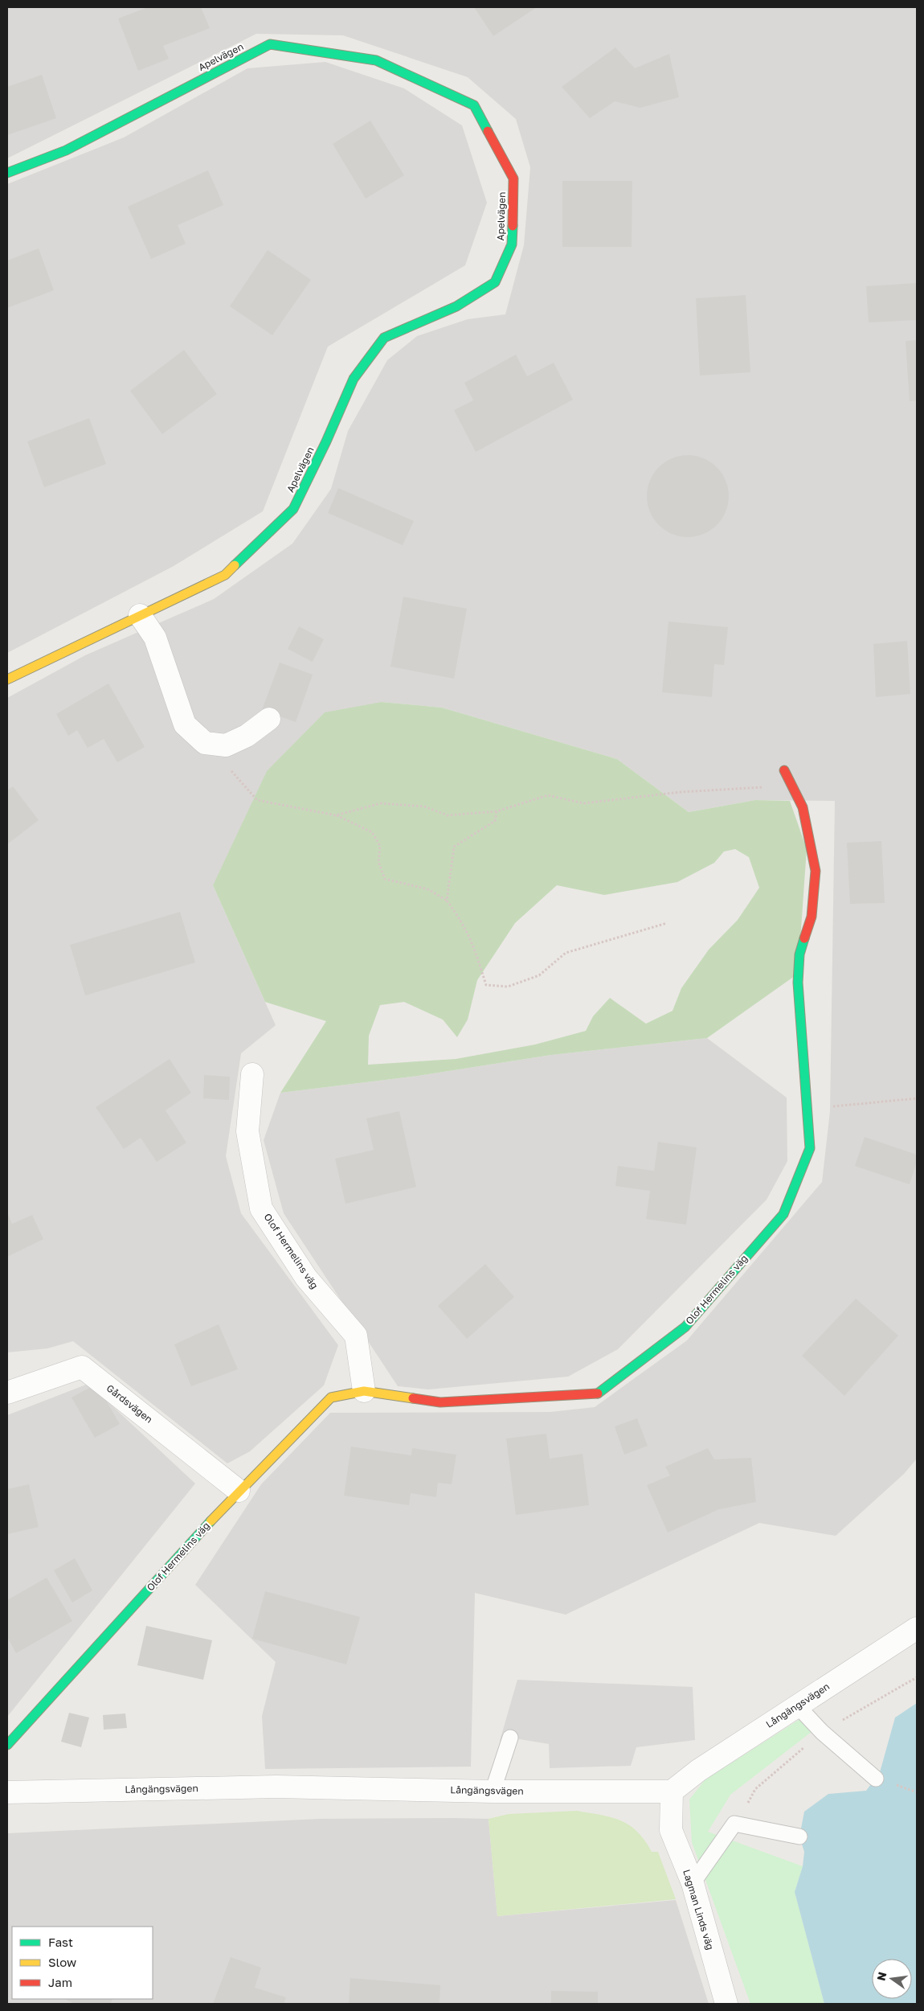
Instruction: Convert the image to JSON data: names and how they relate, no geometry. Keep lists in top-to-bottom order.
{
  "streets": {
    "street": [
      "Apelvägen",
      "Olof Hermelins väg",
      "Gårdsvägen",
      "Långängsvägen",
      "Lagman Linds väg"
    ]
  },
  "crossings": [
    ["Olof Hermelins väg", "Gårdsvägen"],
    ["Långängsvägen", "Lagman Linds väg"]
  ],
  "legend": ["Fast", "Slow", "Jam"],
  "north": "left"
}
